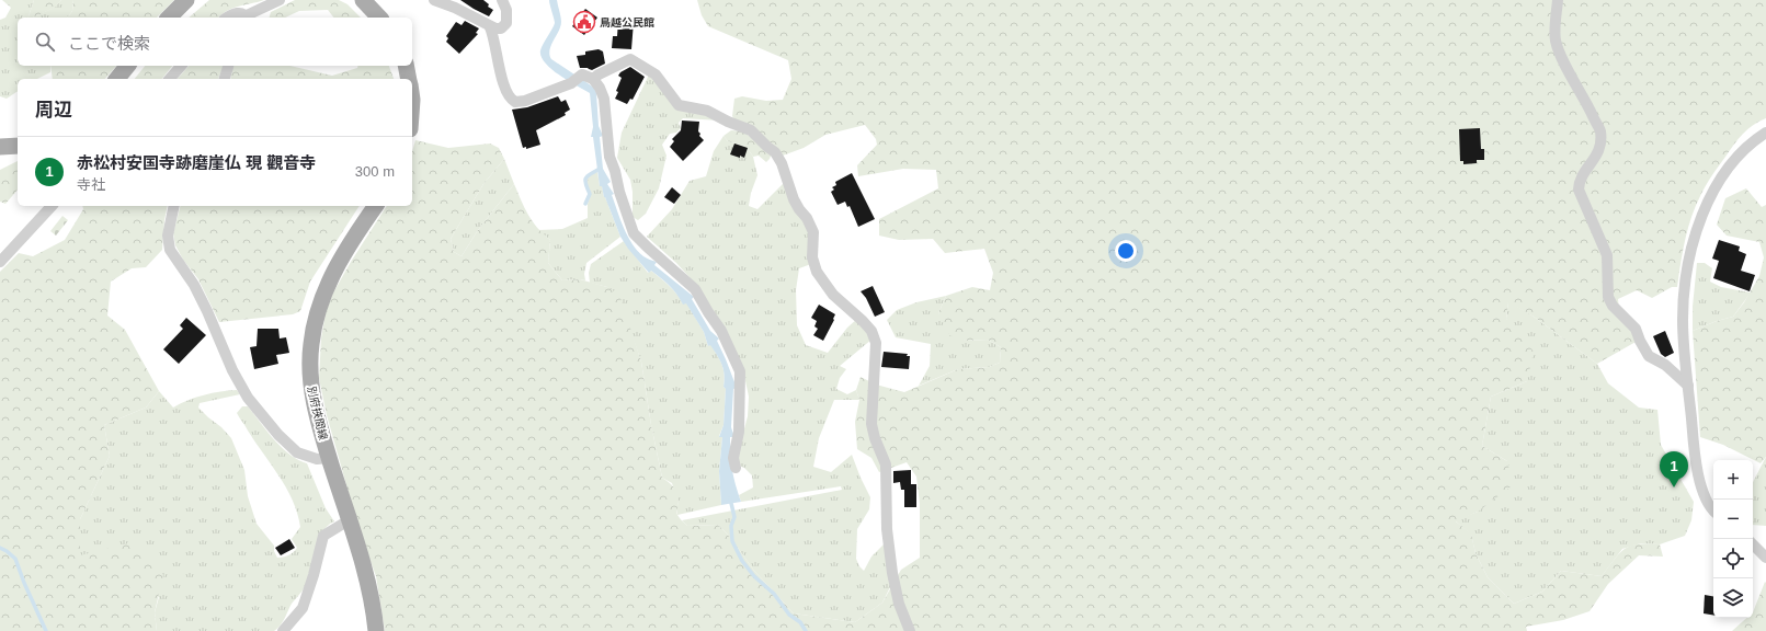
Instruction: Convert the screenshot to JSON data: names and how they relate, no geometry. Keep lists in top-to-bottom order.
{
  "streets": {
    "main road": ["別府挾間線"]
  },
  "places": {
    "public building": ["鳥越公民館"]
  },
  "page": {
    "search": "ここで検索",
    "heading": "周辺",
    "list": [
      {
        "mark": "1",
        "name": "赤松村安国寺跡磨崖仏 現 觀音寺",
        "note": "寺社",
        "value": "300 m"
      }
    ],
    "pins": "1",
    "map_buttons": ["+", "−"]
  }
}
